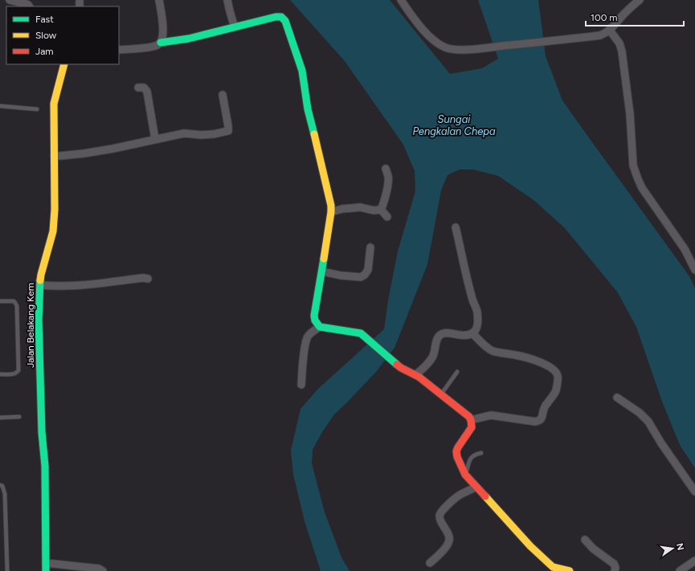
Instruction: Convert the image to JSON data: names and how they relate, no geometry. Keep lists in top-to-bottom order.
{
  "streets": {
    "street": ["Jalan Belakang Kem"]
  },
  "water": ["Sungai Pengkalan Chepa"],
  "legend": ["Fast", "Slow", "Jam"],
  "scale_bar": "100 m",
  "north": "right"
}
